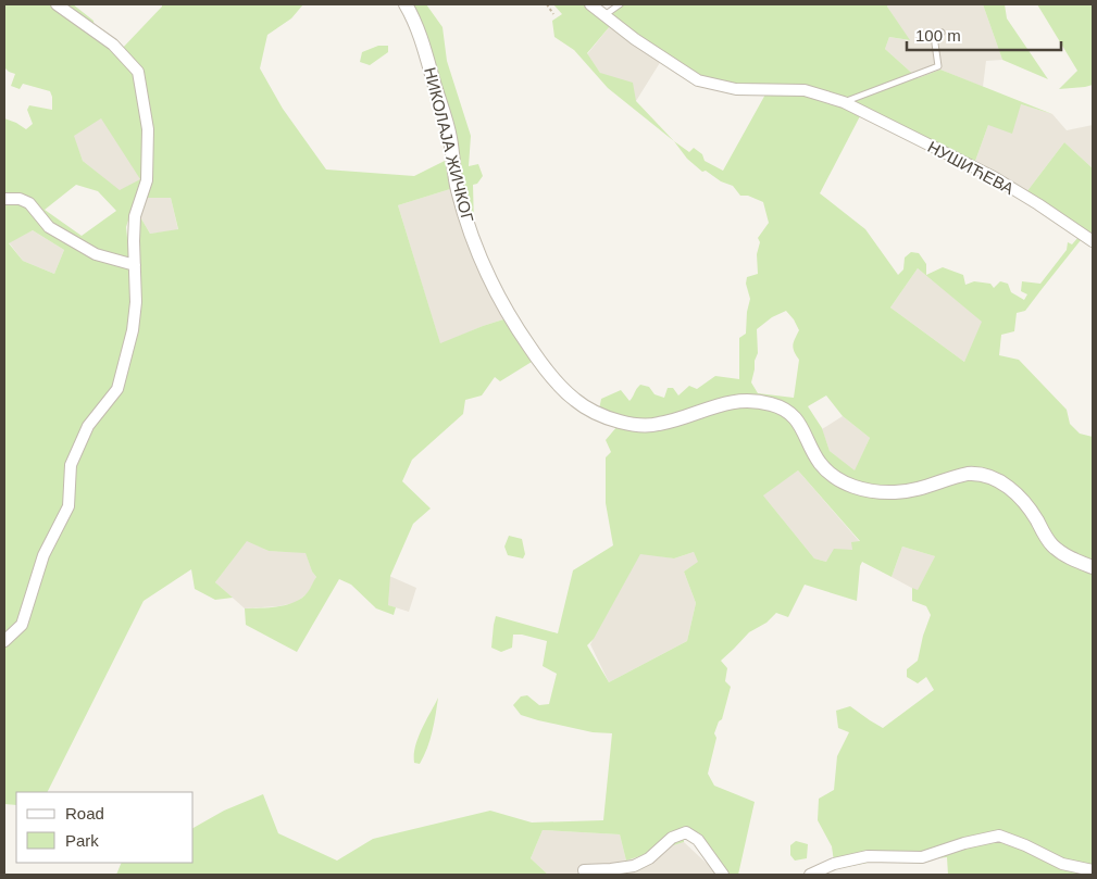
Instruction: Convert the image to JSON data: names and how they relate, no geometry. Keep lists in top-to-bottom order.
{
  "streets": {
    "street": ["НИКОЛАЈА ЖИЧКОГ", "НУШИЋЕВА"]
  },
  "legend": ["Road", "Park"],
  "scale_bar": "100 m"
}
